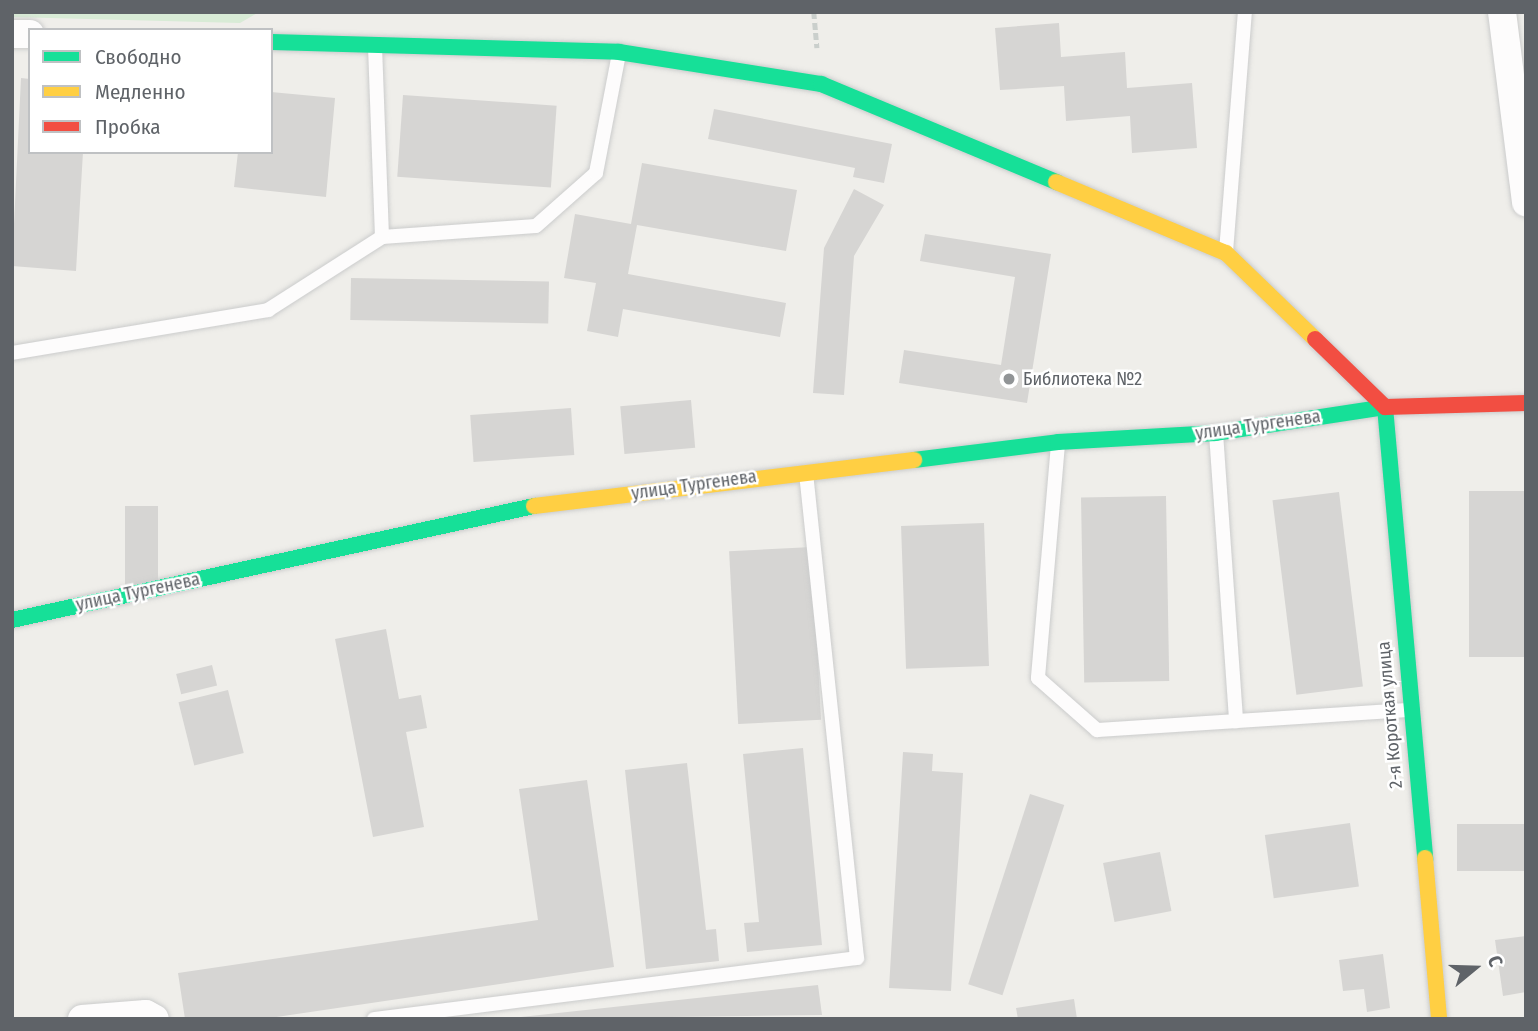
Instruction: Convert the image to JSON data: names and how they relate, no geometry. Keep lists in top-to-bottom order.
{
  "streets": {
    "street": ["улица Тургенева", "2-я Короткая улица"]
  },
  "crossings": [
    ["улица Тургенева", "2-я Короткая улица"]
  ],
  "places": ["Библиотека №2"],
  "legend": ["Свободно", "Медленно", "Пробка"],
  "north": "right"
}
